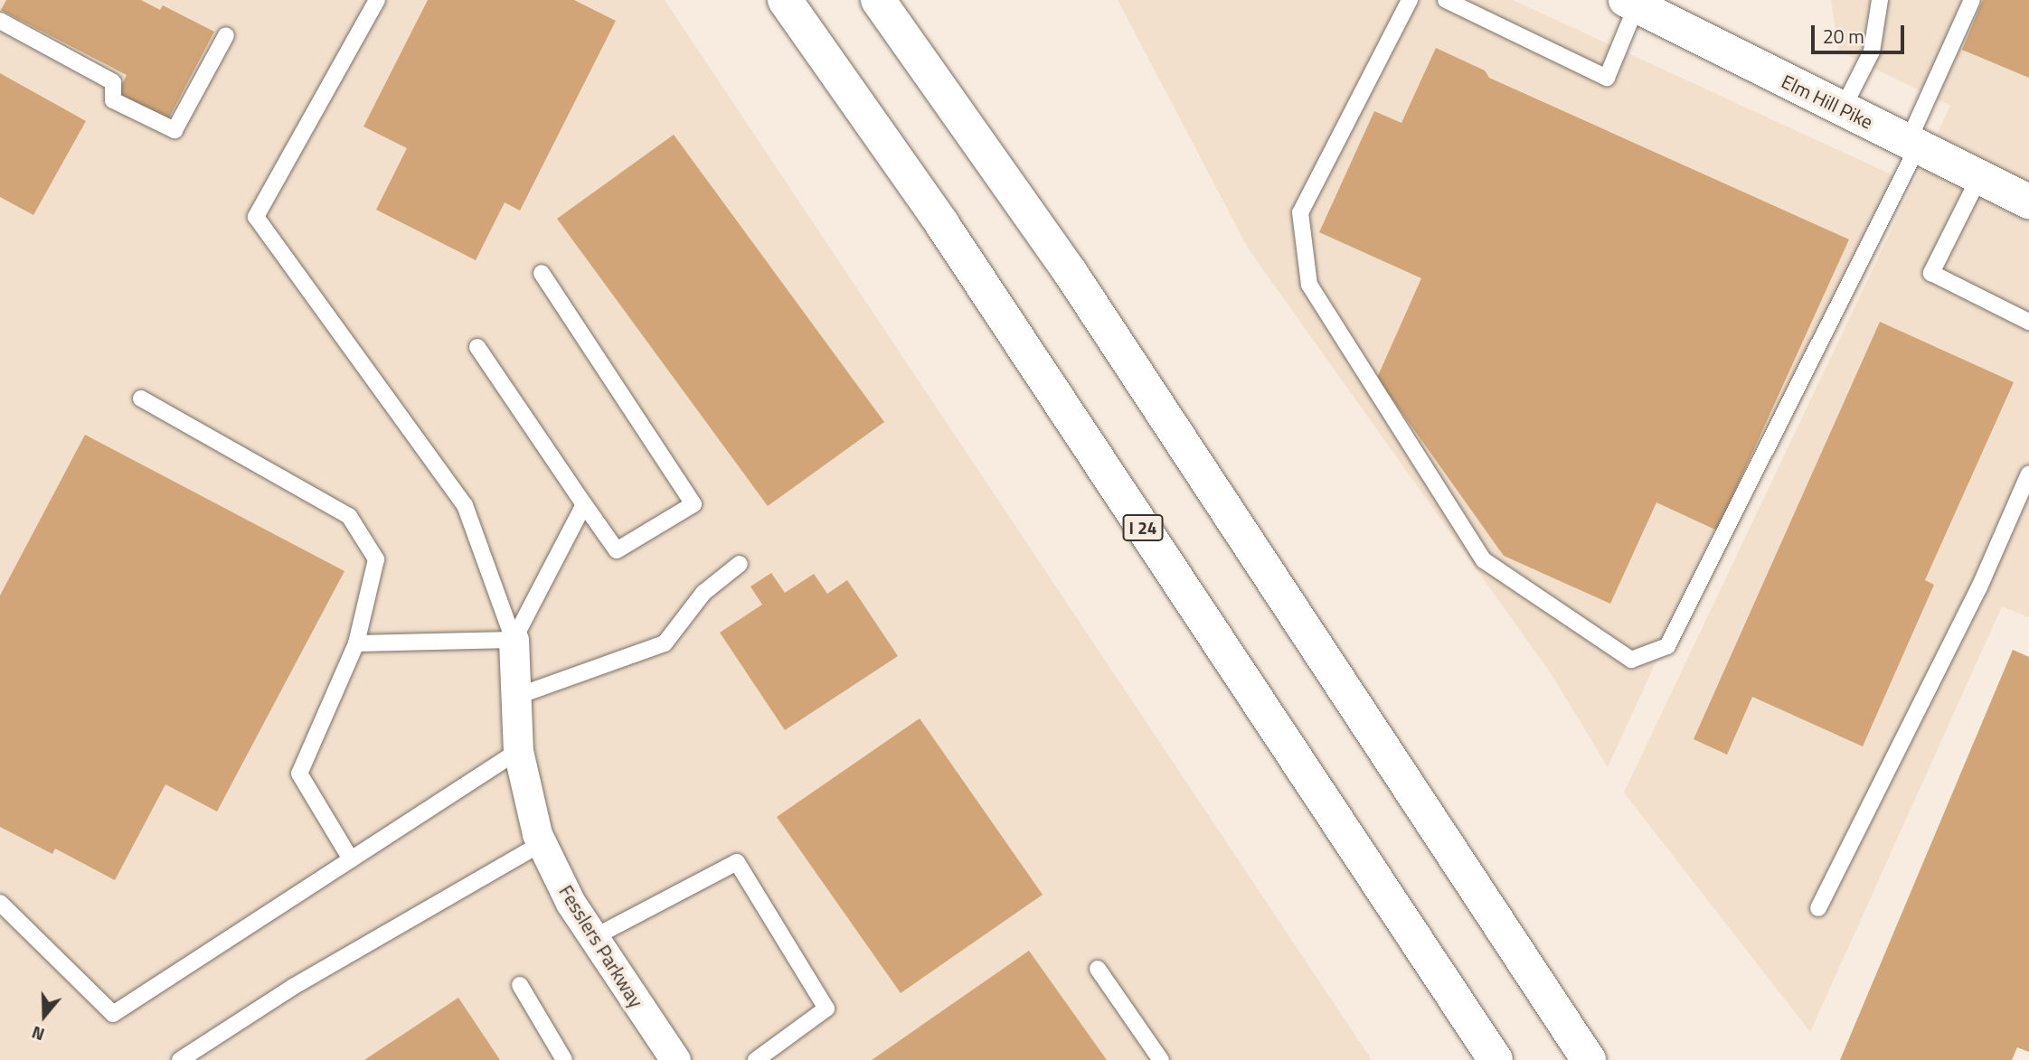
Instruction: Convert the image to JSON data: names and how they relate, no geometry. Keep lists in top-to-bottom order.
{
  "streets": {
    "main road": ["Elm Hill Pike", "I 24"],
    "street": ["Fesslers Parkway"]
  },
  "scale_bar": "20 m",
  "north": "bottom"
}
